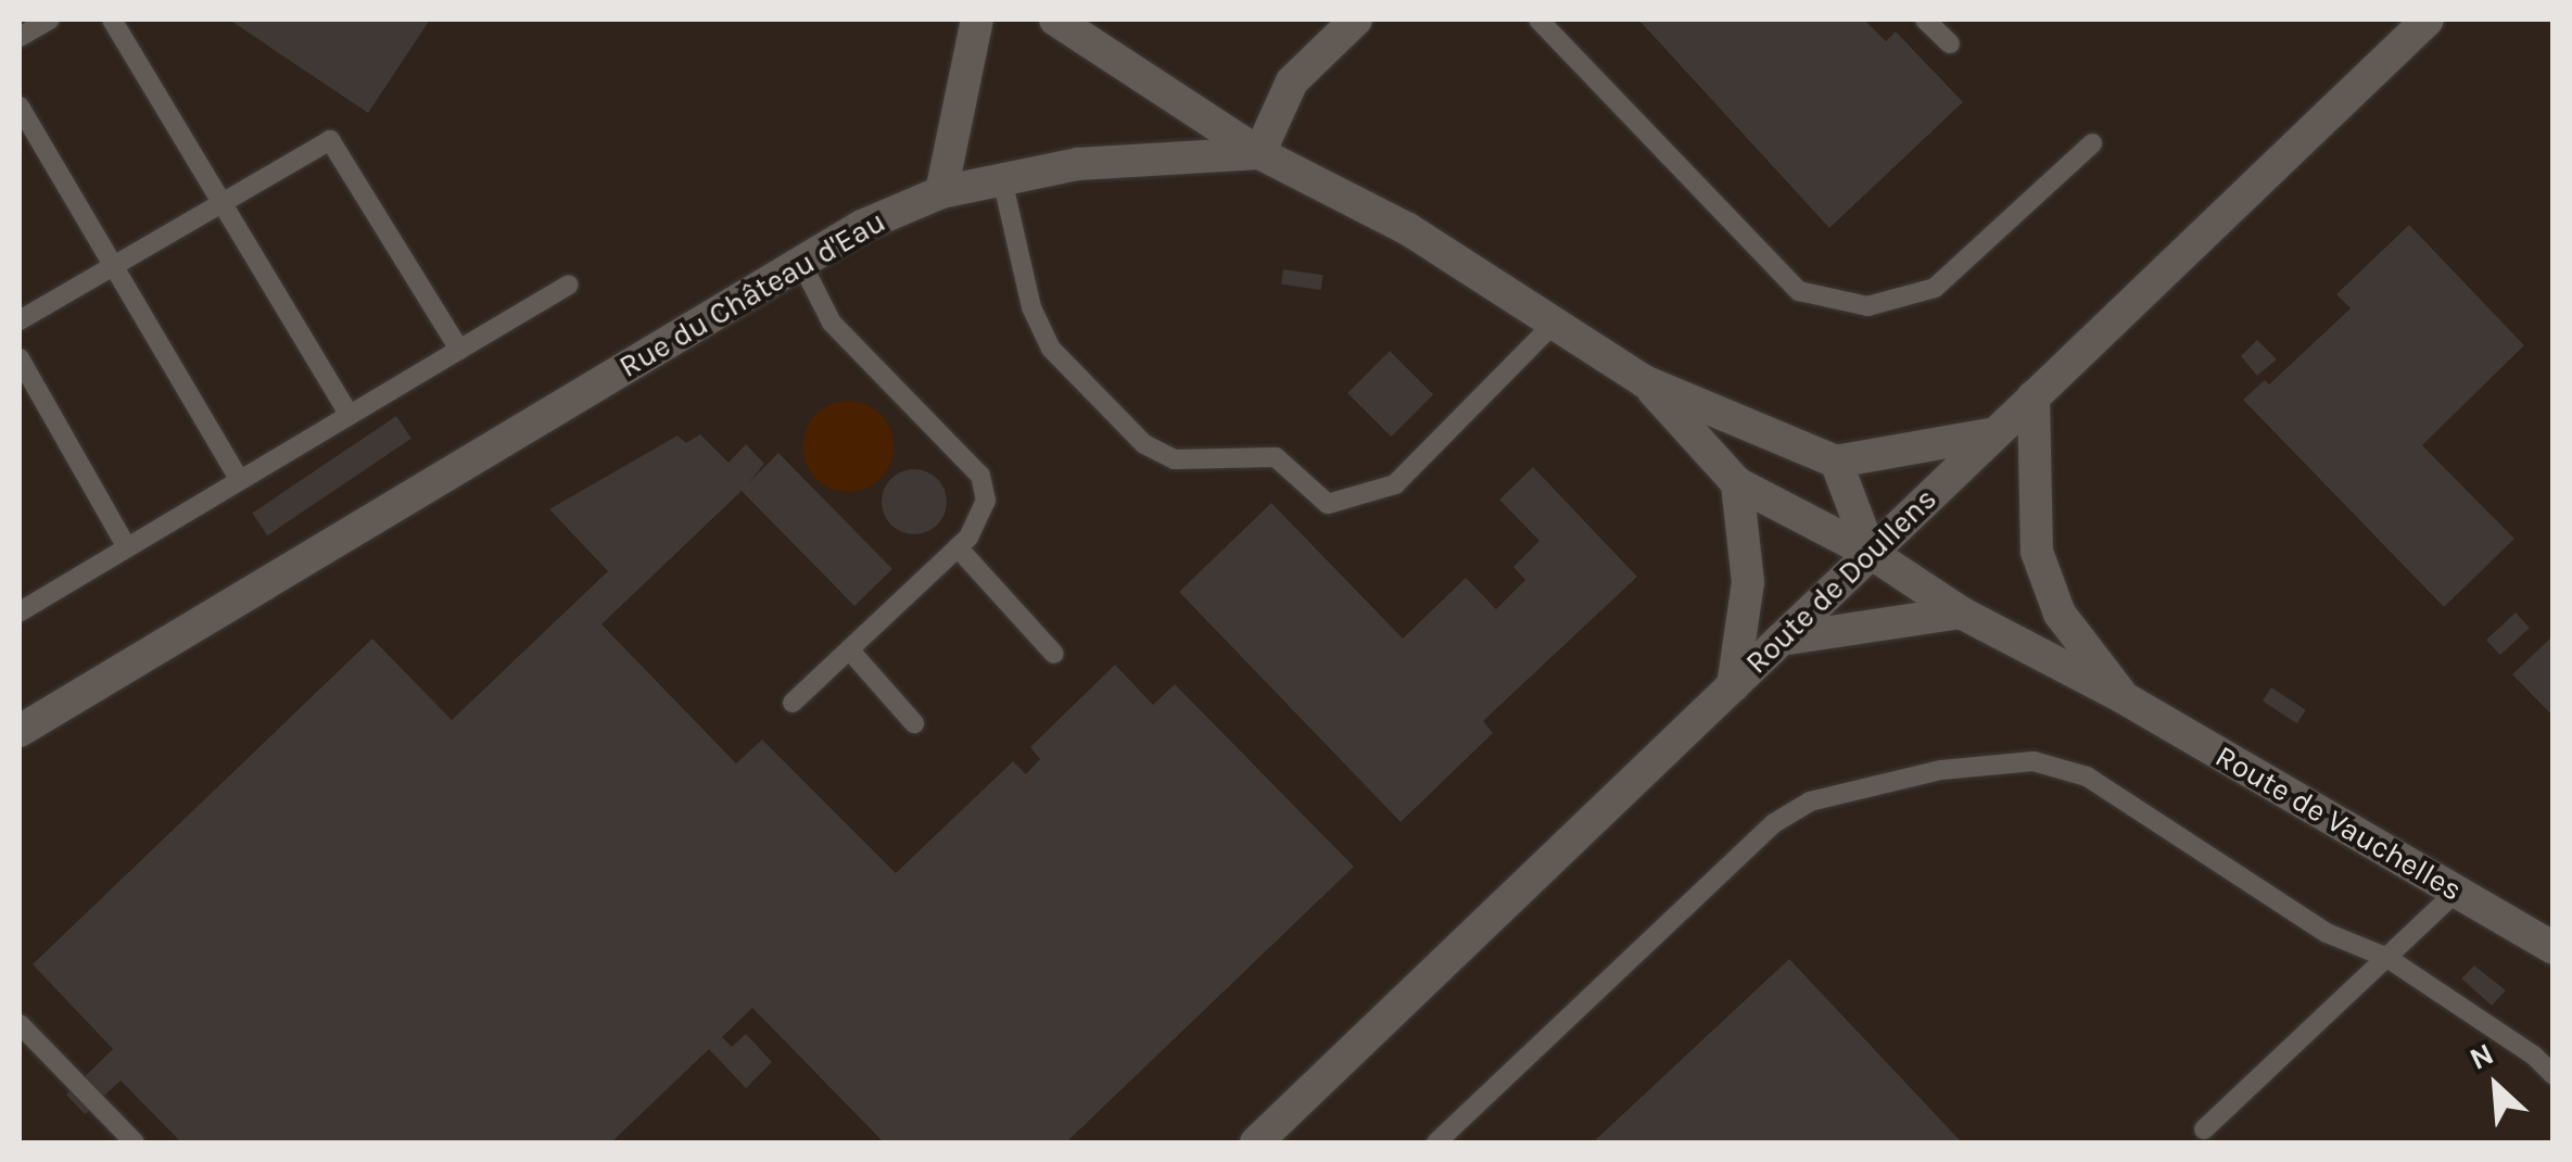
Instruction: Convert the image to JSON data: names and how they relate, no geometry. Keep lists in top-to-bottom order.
{
  "streets": {
    "street": ["Rue du Château d'Eau", "Route de Doullens", "Route de Vauchelles"]
  },
  "crossings": [
    ["Route de Doullens", "Route de Vauchelles"]
  ],
  "north": "top left"
}
